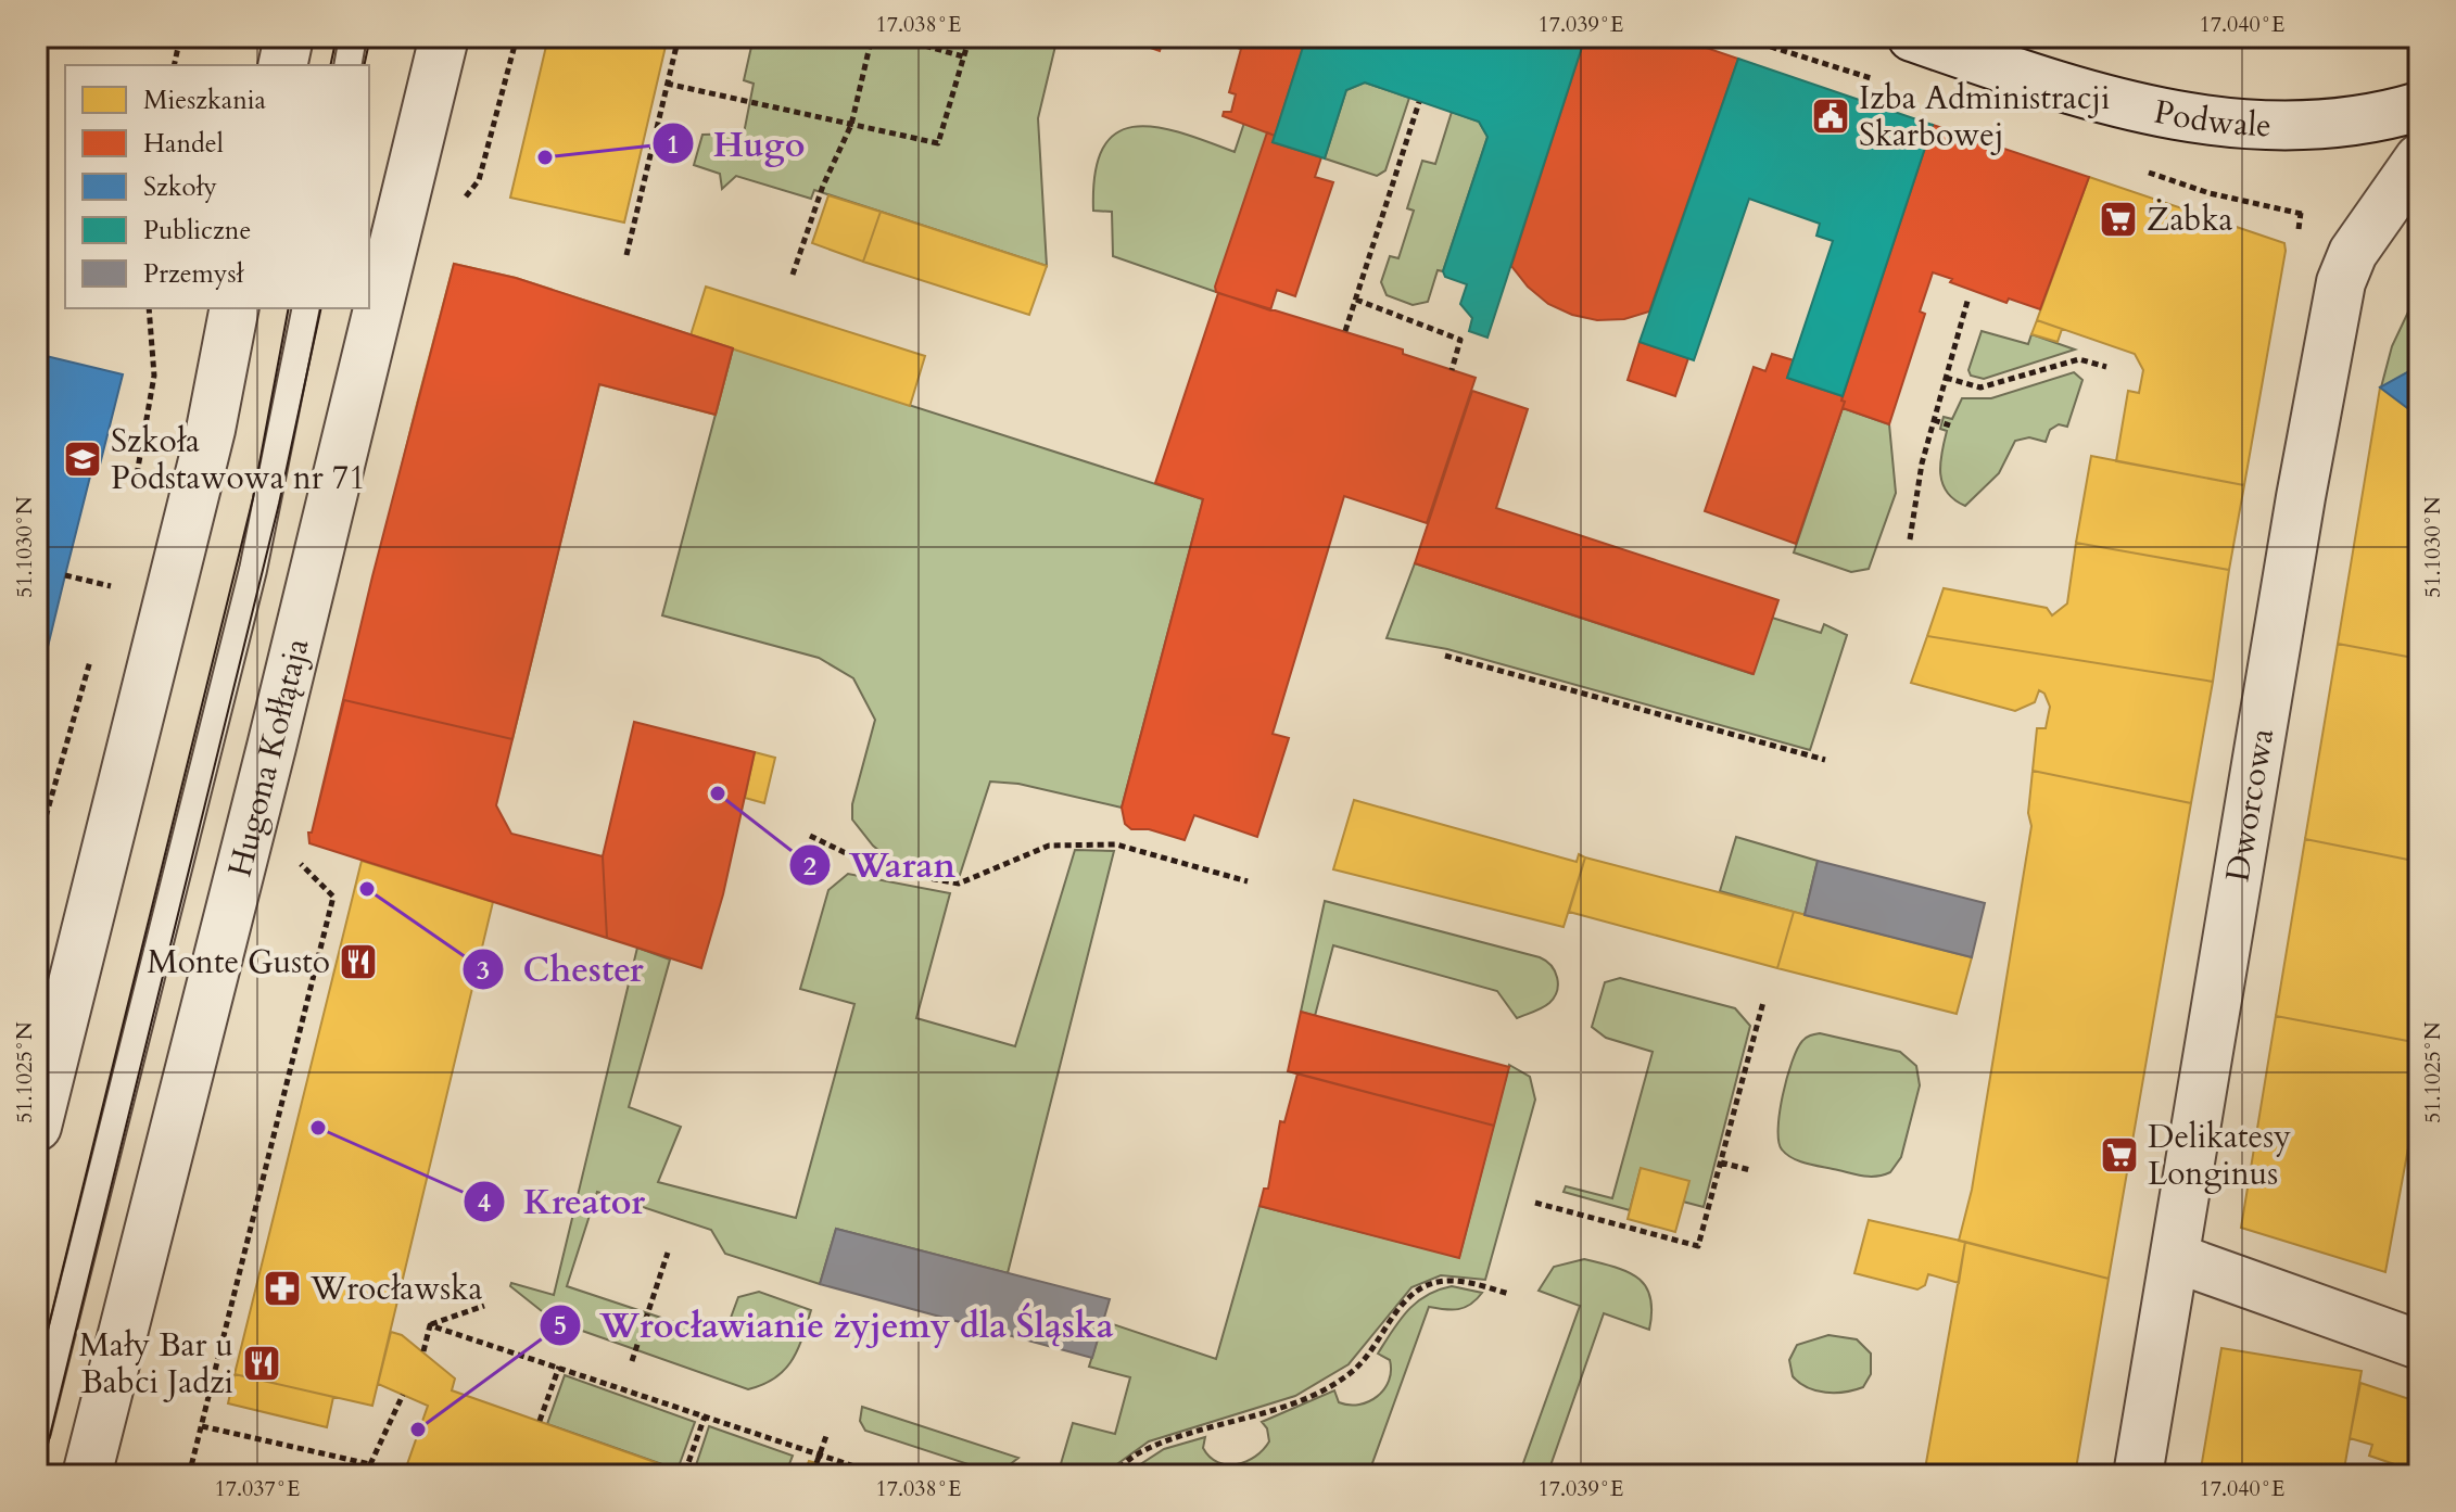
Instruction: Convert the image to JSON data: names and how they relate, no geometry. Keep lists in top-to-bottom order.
{
  "streets": {
    "street": ["Podwale", "Hugona Kołłątaja", "Dworcowa"]
  },
  "places": {
    "public building": ["Izba Administracji Skarbowej"],
    "other": [
      "Hugo",
      "Waran",
      "Chester",
      "Kreator",
      "Wrocławianie żyjemy dla Śląska"
    ],
    "supermarket": ["Żabka", "Delikatesy Longinus"],
    "school or university": ["Szkoła Podstawowa nr 71"],
    "restaurant": ["Monte Gusto", "Mały Bar u Babci Jadzi"],
    "pharmacy": ["Wrocławska"]
  },
  "legend": [
    "Mieszkania",
    "Handel",
    "Szkoły",
    "Publiczne",
    "Przemysł"
  ],
  "coordinates": [
    "17.038°E",
    "17.039°E",
    "17.040°E",
    "51.1030°N",
    "51.1025°N",
    "17.037°E"
  ]
}
